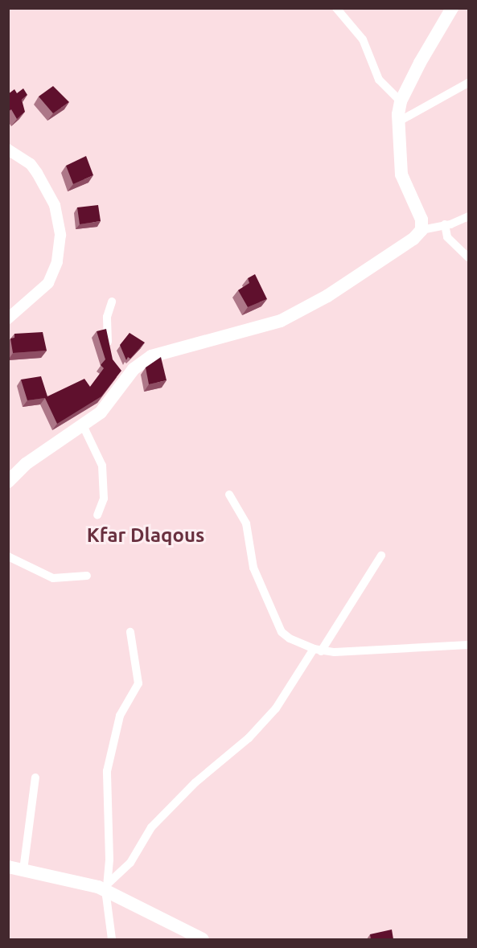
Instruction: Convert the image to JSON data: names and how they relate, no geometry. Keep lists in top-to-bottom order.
{
  "districts": ["Kfar Dlaqous"]
}
